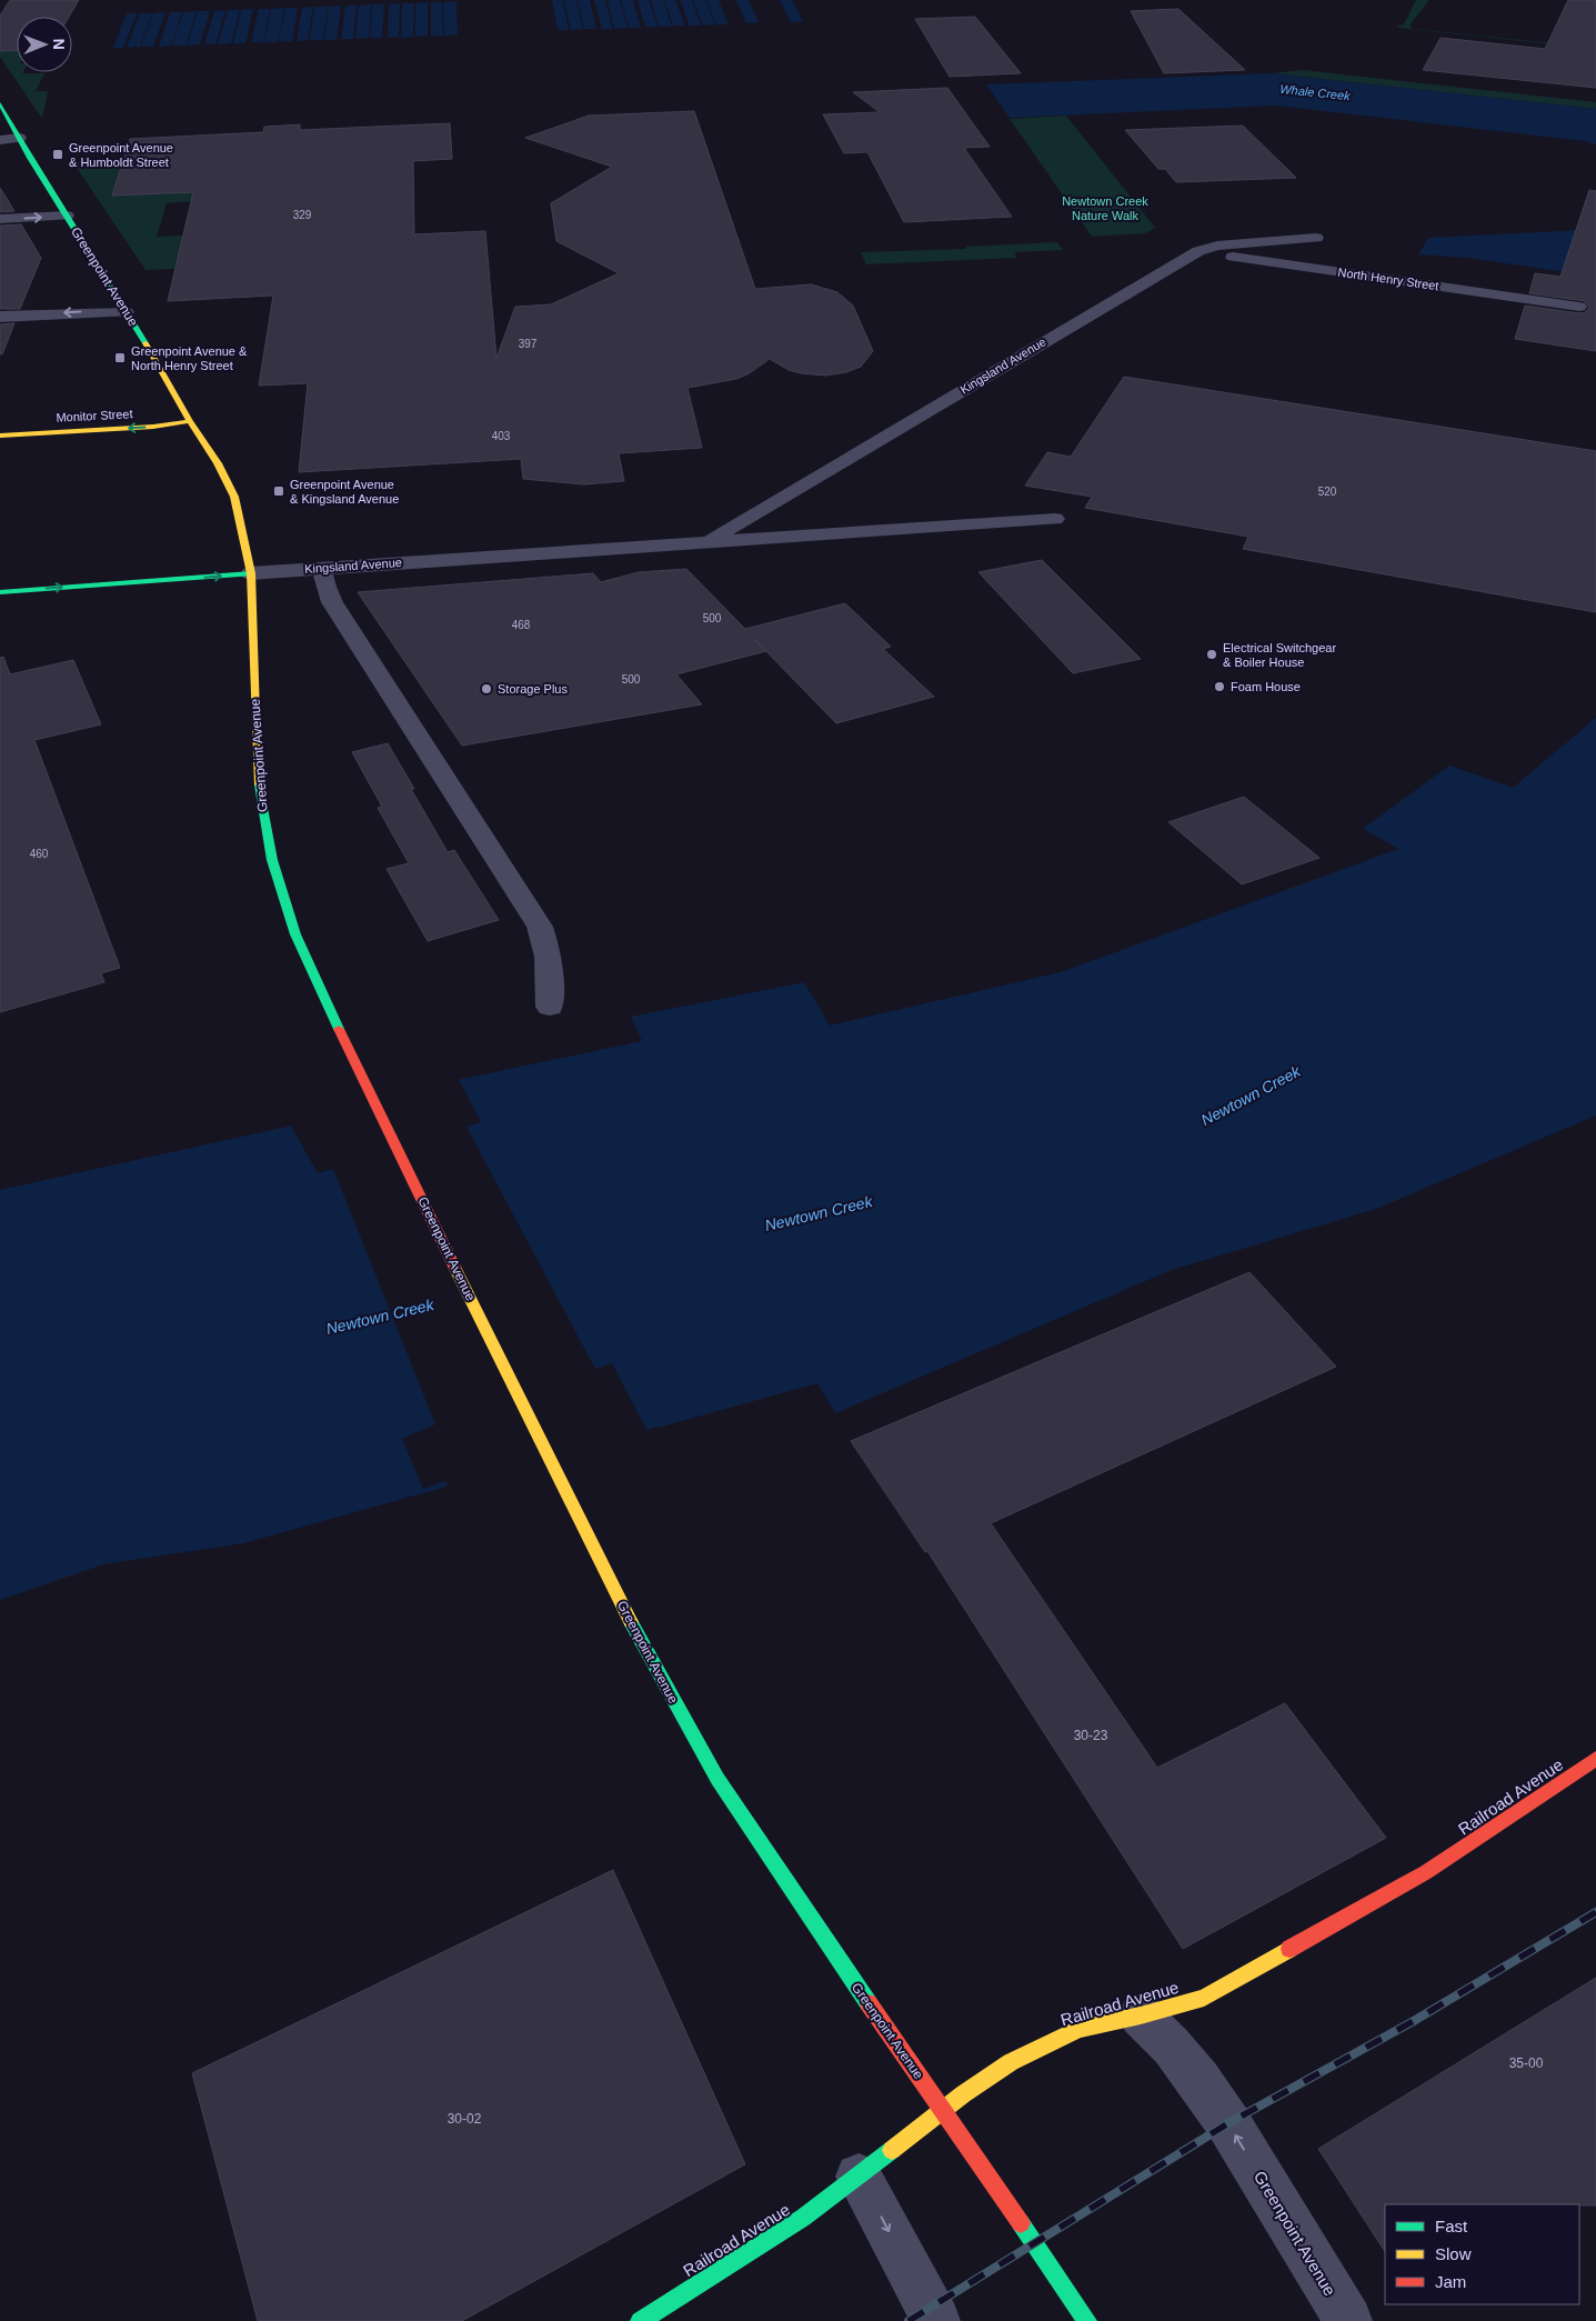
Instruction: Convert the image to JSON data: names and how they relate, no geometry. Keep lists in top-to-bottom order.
{
  "streets": {
    "main road": [
      "Greenpoint Avenue",
      "Kingsland Avenue",
      "Monitor Street",
      "Railroad Avenue"
    ],
    "street": ["North Henry Street"]
  },
  "crossings": [
    ["Greenpoint Avenue", "Kingsland Avenue"],
    ["Greenpoint Avenue", "Monitor Street"],
    ["Greenpoint Avenue", "Railroad Avenue"],
    ["North Henry Street", "Kingsland Avenue"]
  ],
  "one_way": ["Monitor Street"],
  "water": ["Whale Creek", "Newtown Creek"],
  "parks": ["Newtown Creek Nature Walk"],
  "places": {
    "transit": ["Greenpoint Avenue & Humboldt Street", "Greenpoint Avenue & North Henry Street", "Greenpoint Avenue & Kingsland Avenue"],
    "other": ["Electrical Switchgear & Boiler House", "Foam House", "Storage Plus"]
  },
  "house_numbers": [
    "329",
    "397",
    "403",
    "520",
    "500",
    "468",
    "500",
    "460",
    "30-23",
    "35-00",
    "30-02"
  ],
  "legend": ["Fast", "Slow", "Jam"],
  "north": "right"
}
